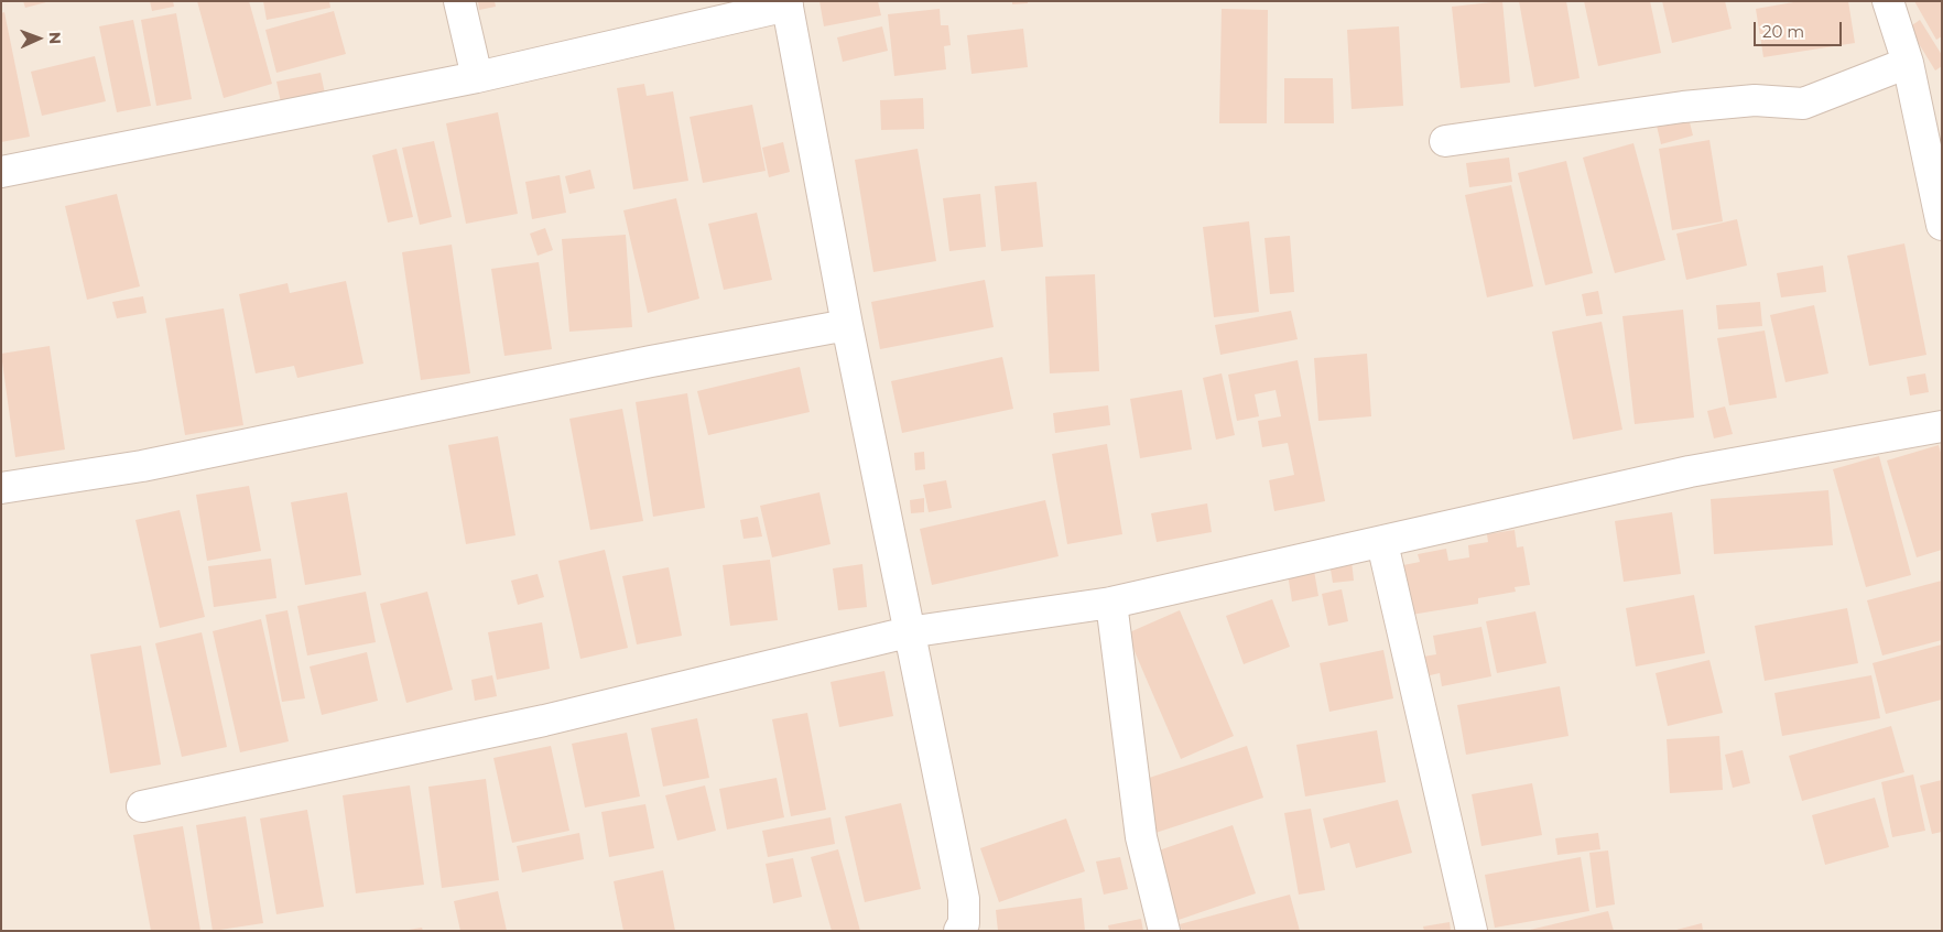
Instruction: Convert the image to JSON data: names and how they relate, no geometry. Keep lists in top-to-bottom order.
{
  "scale_bar": "20 m",
  "north": "right"
}
